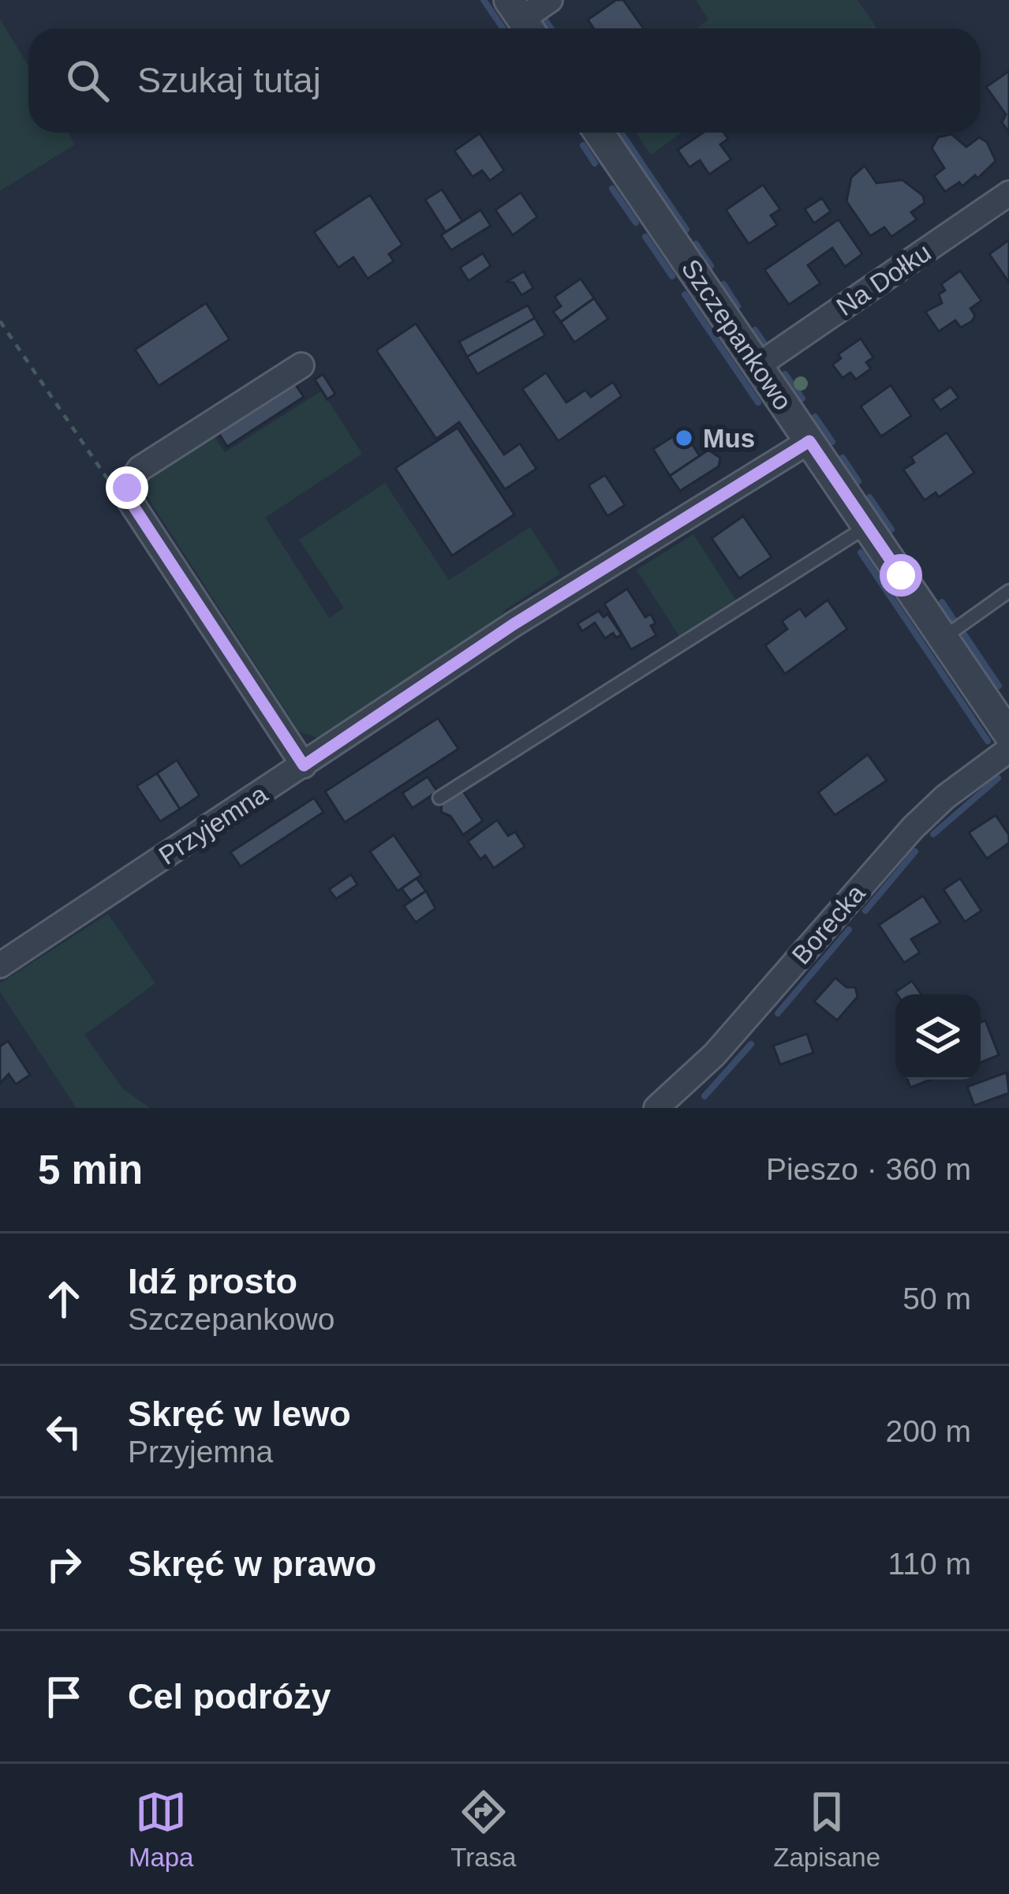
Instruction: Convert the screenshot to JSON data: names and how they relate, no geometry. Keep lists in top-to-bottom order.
{
  "streets": {
    "street": [
      "Na Dołku",
      "Szczepankowo",
      "Przyjemna",
      "Borecka"
    ]
  },
  "crossings": [
    ["Na Dołku", "Szczepankowo"],
    ["Szczepankowo", "Przyjemna"]
  ],
  "places": ["Mus"],
  "page": {
    "search": "Szukaj tutaj",
    "heading": ["5 min", "Pieszo · 360 m"],
    "list": [
      ["Idź prosto", "Szczepankowo", "50 m"],
      ["Skręć w lewo", "Przyjemna", "200 m"],
      ["Skręć w prawo", "110 m"],
      "Cel podróży"
    ],
    "nav": ["Mapa", "Trasa", "Zapisane"]
  }
}
